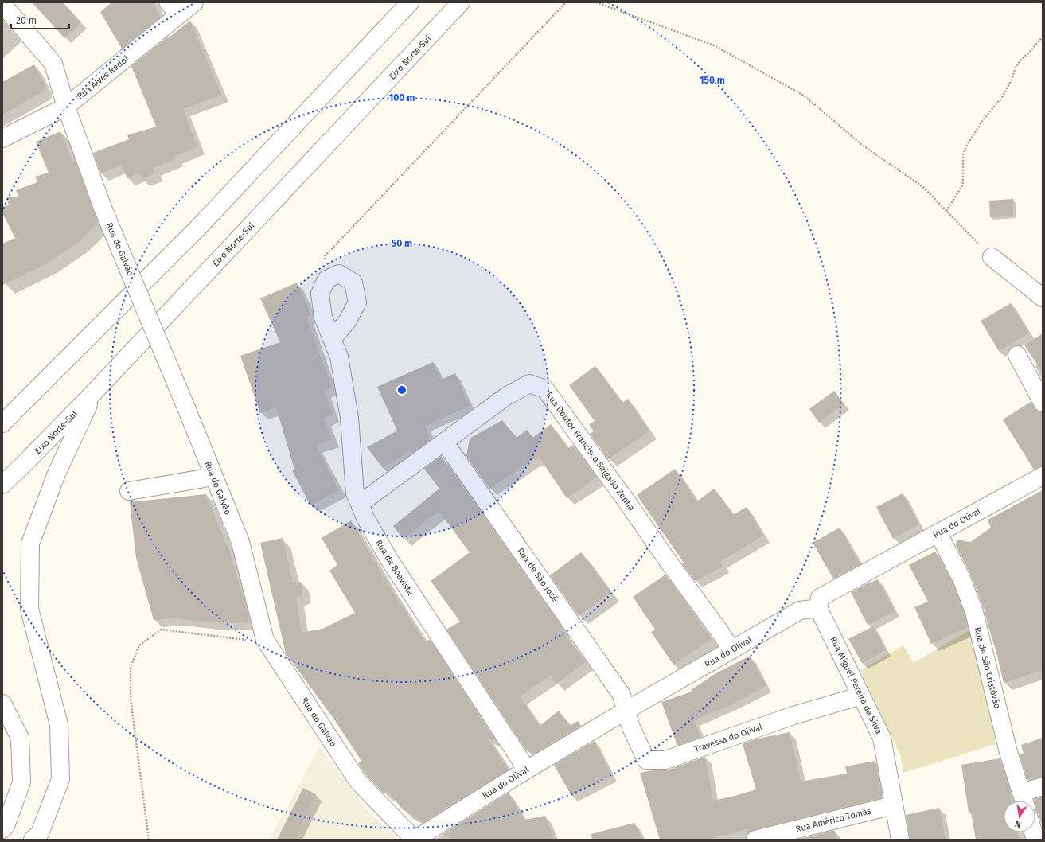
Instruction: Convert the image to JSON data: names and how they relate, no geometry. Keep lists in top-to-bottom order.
{
  "streets": {
    "main road": [
      "Eixo Norte-Sul",
      "Rua Alves Redol",
      "Rua do Galvão",
      "Rua Doutor Francisco Salgado Zenha",
      "Rua do Olival",
      "Rua da Boavista",
      "Rua de São José",
      "Rua de São Cristóvão",
      "Rua Miguel Pereira da Silva",
      "Travessa do Olival",
      "Rua Américo Tomás"
    ]
  },
  "crossings": [
    ["Rua Alves Redol", "Rua do Galvão"],
    ["Rua do Galvão", "Rua do Olival"],
    ["Rua Doutor Francisco Salgado Zenha", "Rua do Olival"],
    ["Rua Doutor Francisco Salgado Zenha", "Rua da Boavista"],
    ["Rua Doutor Francisco Salgado Zenha", "Rua de São José"],
    ["Rua do Olival", "Rua da Boavista"],
    ["Rua do Olival", "Rua de São José"],
    ["Rua do Olival", "Rua de São Cristóvão"],
    ["Rua do Olival", "Rua Miguel Pereira da Silva"],
    ["Rua do Olival", "Travessa do Olival"],
    ["Rua de São José", "Travessa do Olival"],
    ["Rua Miguel Pereira da Silva", "Travessa do Olival"],
    ["Rua Miguel Pereira da Silva", "Rua Américo Tomás"]
  ],
  "scale_bar": "20 m",
  "north": "bottom",
  "rings": ["150 m", "100 m", "50 m"]
}
